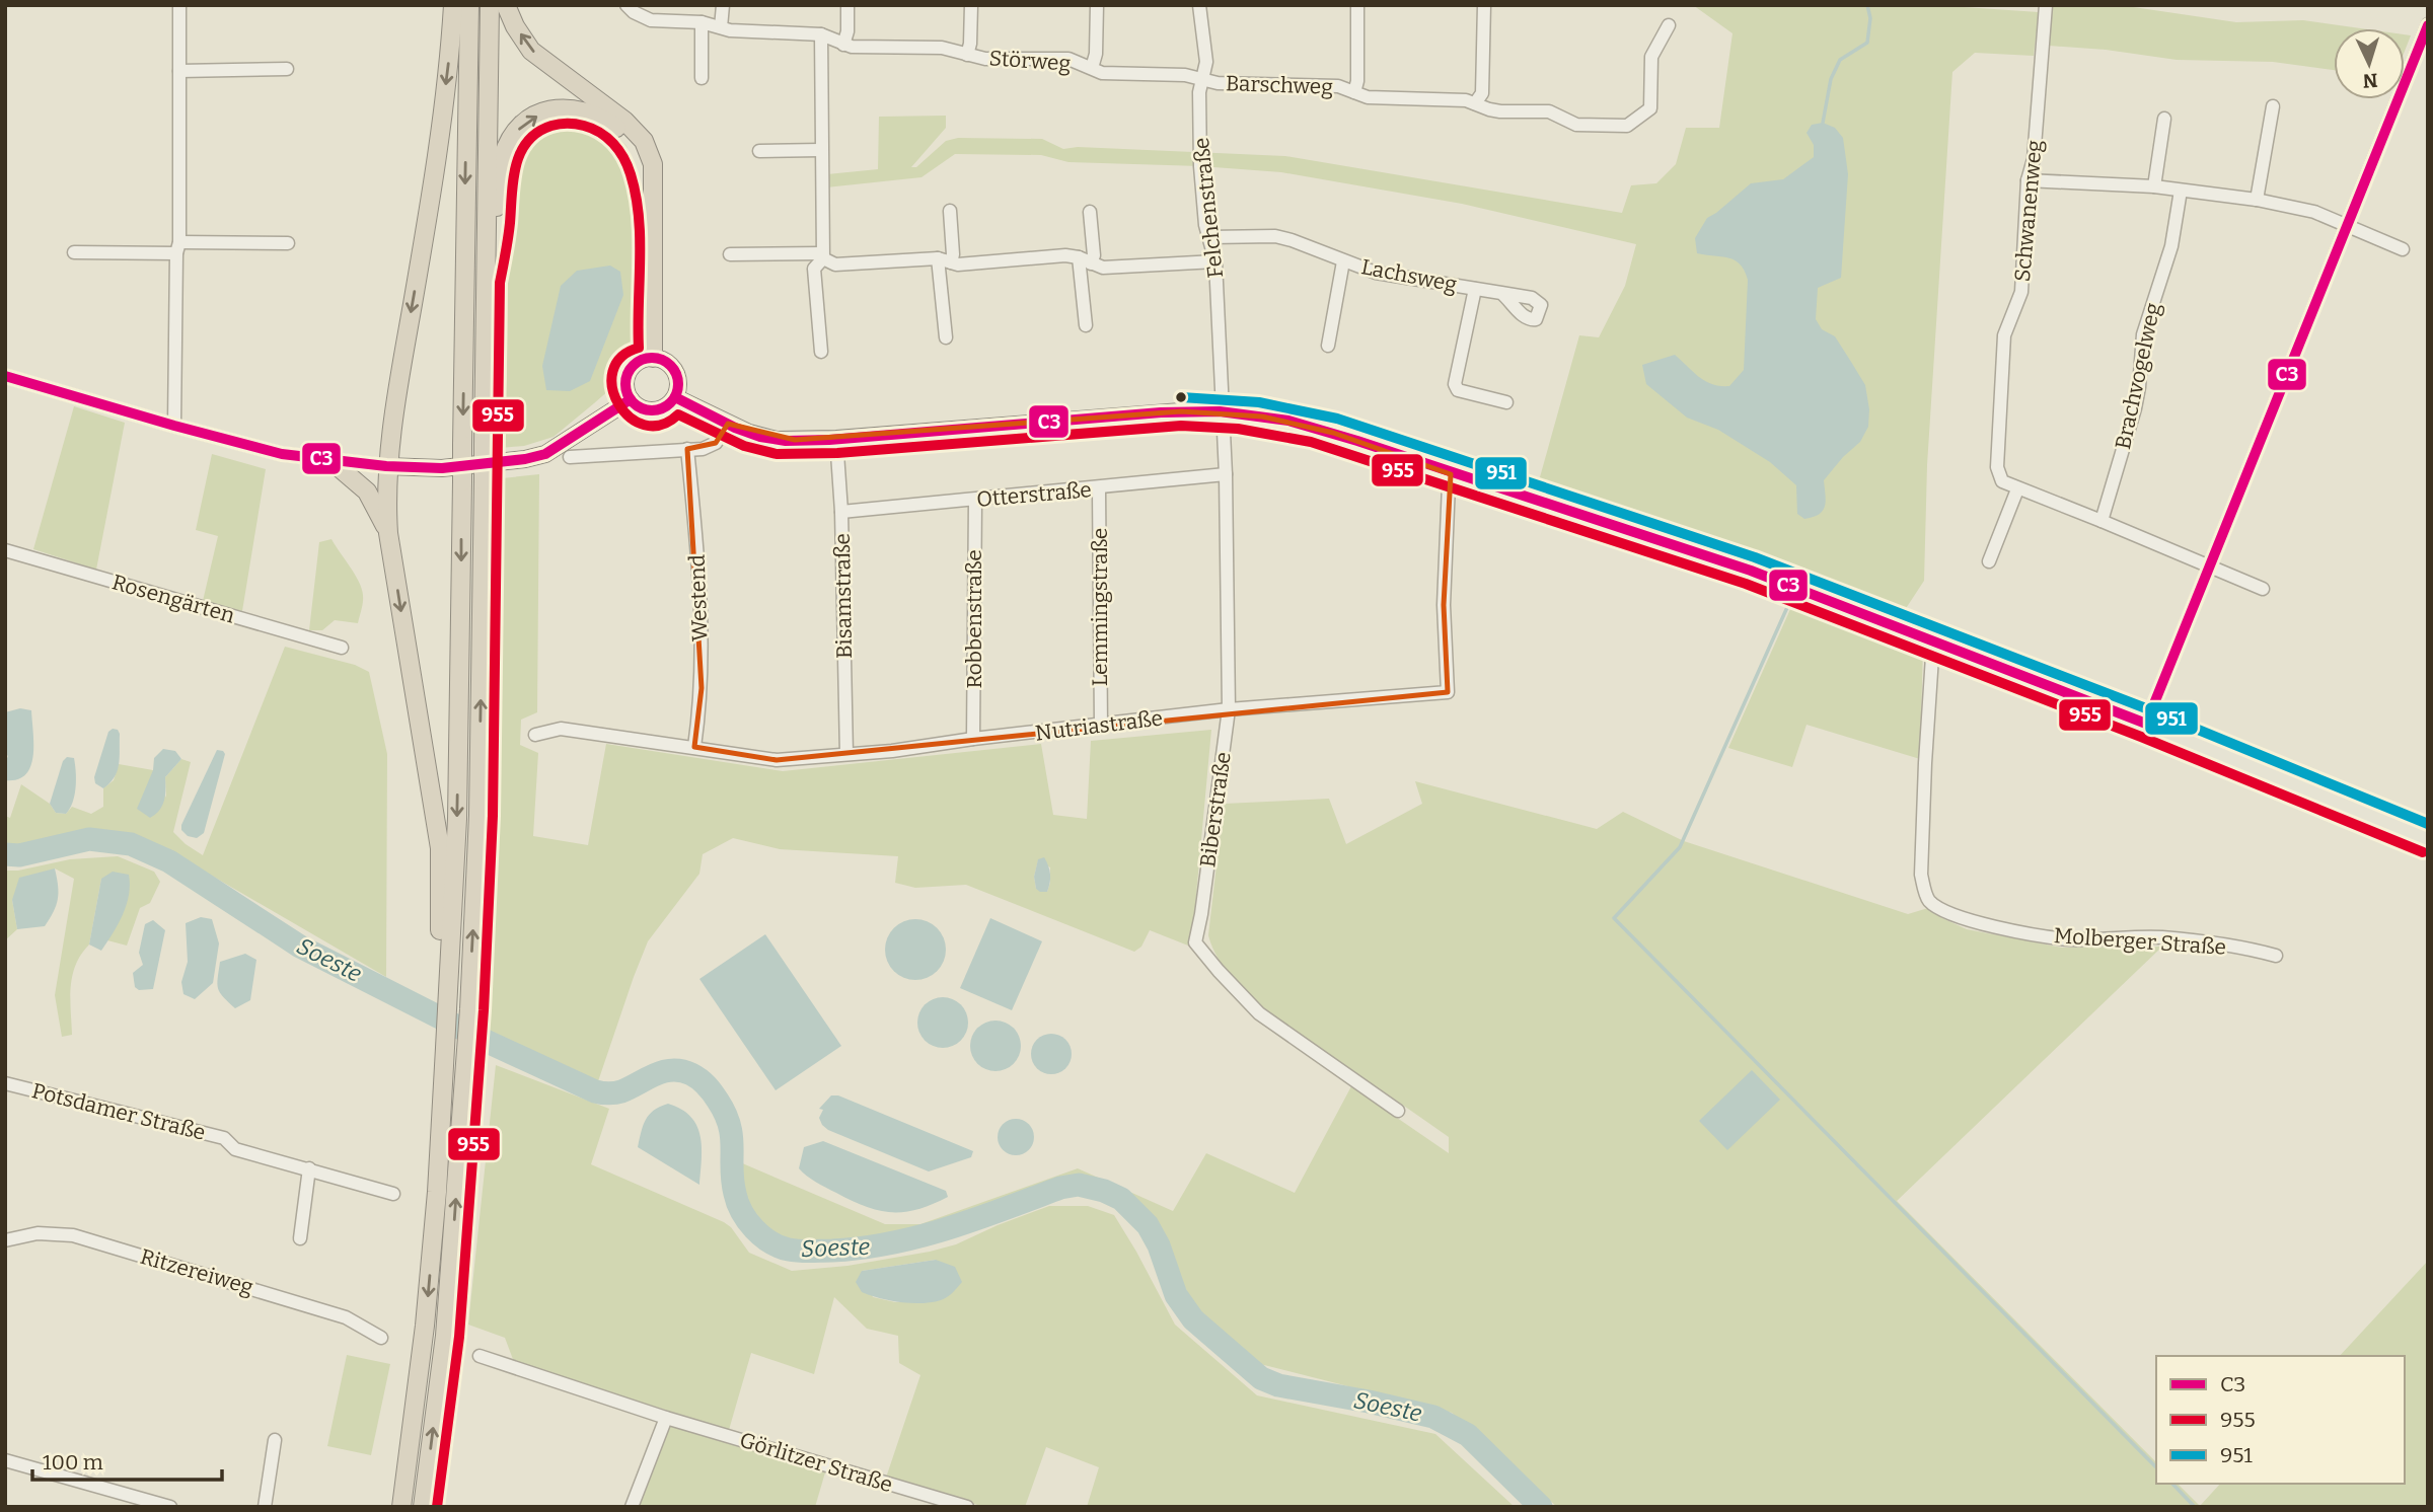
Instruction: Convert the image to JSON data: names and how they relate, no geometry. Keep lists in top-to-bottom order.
{
  "streets": {
    "street": [
      "Störweg",
      "Barschweg",
      "Felchenstraße",
      "Schwanenweg",
      "Lachsweg",
      "Brachvogelweg",
      "Otterstraße",
      "Bisamstraße",
      "Westend",
      "Rosengärten",
      "Lemmingstraße",
      "Robbenstraße",
      "Nutriastraße",
      "Biberstraße",
      "Molberger Straße",
      "Potsdamer Straße",
      "Ritzereiweg",
      "Görlitzer Straße"
    ]
  },
  "crossings": [
    ["Störweg", "Barschweg"],
    ["Störweg", "Felchenstraße"],
    ["Barschweg", "Felchenstraße"],
    ["Felchenstraße", "Lachsweg"],
    ["Felchenstraße", "Biberstraße"],
    ["Otterstraße", "Bisamstraße"],
    ["Otterstraße", "Lemmingstraße"],
    ["Otterstraße", "Robbenstraße"],
    ["Otterstraße", "Biberstraße"],
    ["Bisamstraße", "Nutriastraße"],
    ["Westend", "Nutriastraße"],
    ["Lemmingstraße", "Nutriastraße"],
    ["Robbenstraße", "Nutriastraße"],
    ["Nutriastraße", "Biberstraße"]
  ],
  "water": ["Soeste"],
  "lines": ["transit line C3", "transit line 955", "transit line 951"],
  "legend": ["C3", "955", "951"],
  "scale_bar": "100 m",
  "north": "bottom"
}
